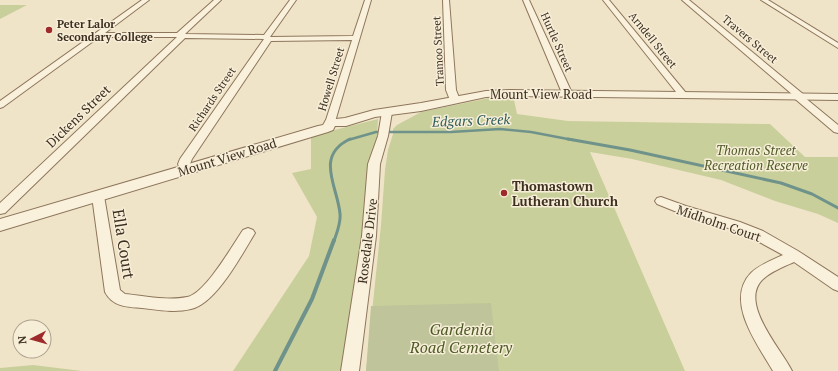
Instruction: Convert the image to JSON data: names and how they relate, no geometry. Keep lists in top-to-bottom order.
{
  "streets": {
    "street": [
      "Travers Street",
      "Arndell Street",
      "Hurtle Street",
      "Tramoo Street",
      "Howell Street",
      "Mount View Road",
      "Richards Street",
      "Dickens Street",
      "Midholm Court",
      "Rosedale Drive",
      "Ella Court"
    ]
  },
  "crossings": [
    ["Travers Street", "Mount View Road"],
    ["Arndell Street", "Mount View Road"],
    ["Hurtle Street", "Mount View Road"],
    ["Tramoo Street", "Mount View Road"],
    ["Howell Street", "Mount View Road"],
    ["Mount View Road", "Richards Street"],
    ["Mount View Road", "Rosedale Drive"],
    ["Mount View Road", "Ella Court"]
  ],
  "water": ["Edgars Creek"],
  "parks": ["Thomas Street Recreation Reserve", "Gardenia Road Cemetery"],
  "places": ["Peter Lalor Secondary College", "Thomastown Lutheran Church"],
  "north": "left"
}
